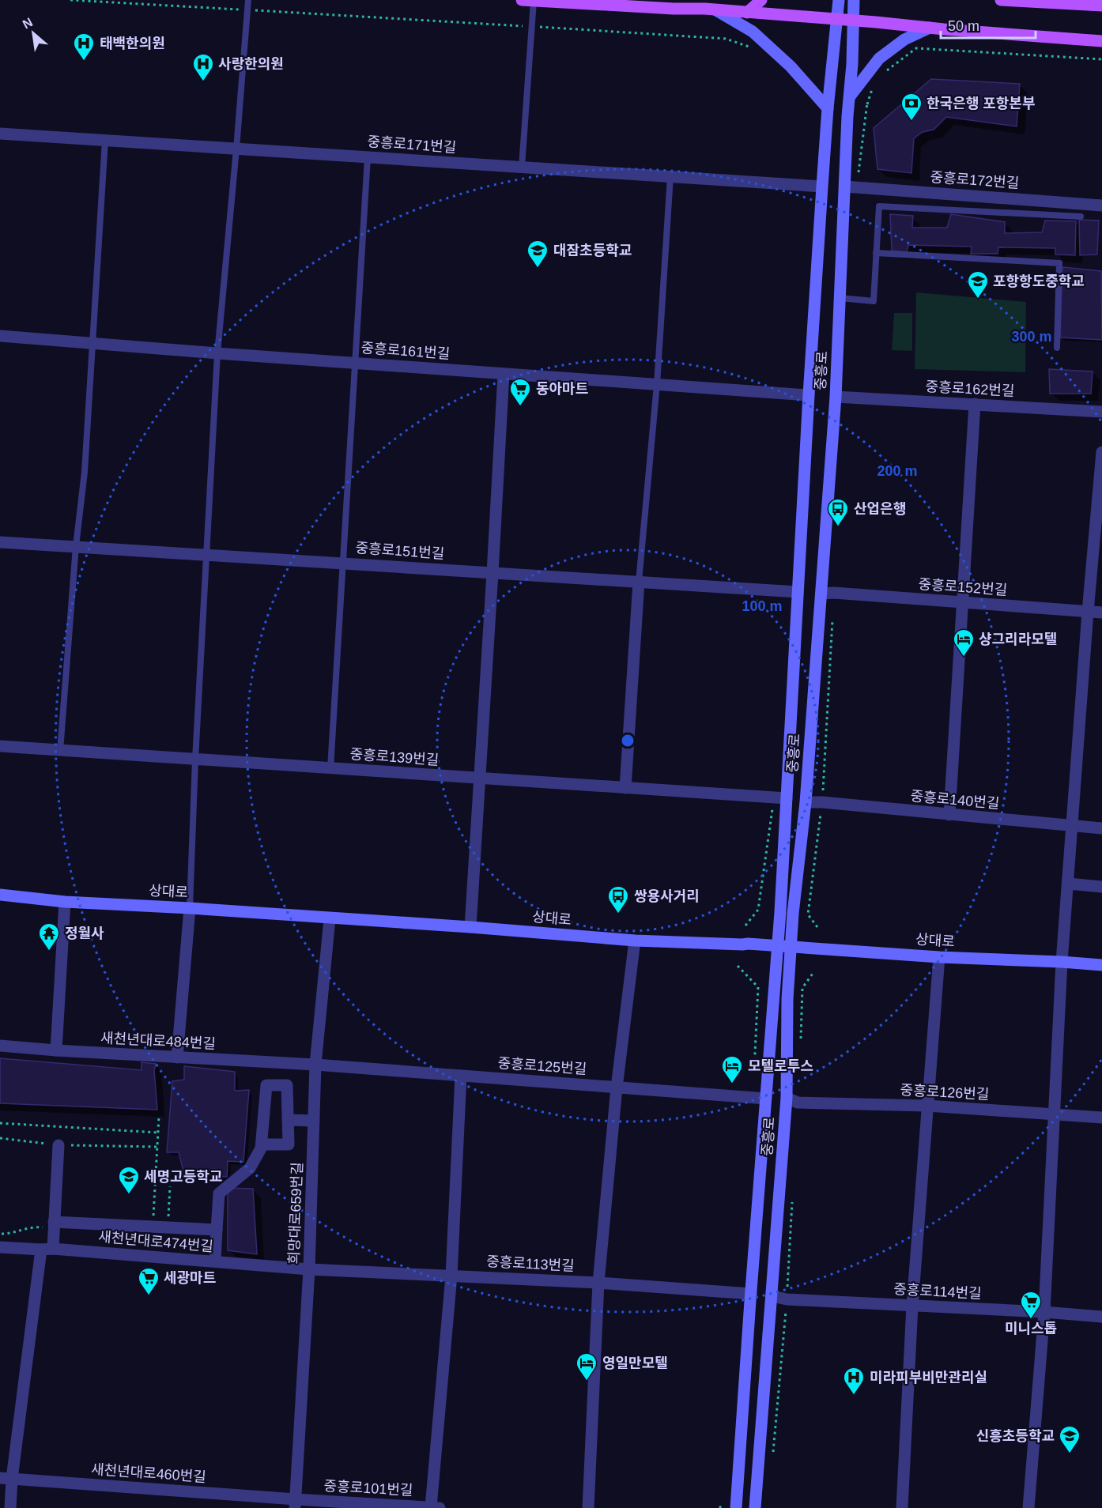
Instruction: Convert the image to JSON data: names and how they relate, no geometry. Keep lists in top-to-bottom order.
{
  "streets": {
    "main road": ["중흥로", "상대로"],
    "street": [
      "중흥로171번길",
      "중흥로172번길",
      "중흥로161번길",
      "중흥로162번길",
      "중흥로151번길",
      "중흥로152번길",
      "중흥로139번길",
      "중흥로140번길",
      "새천년대로484번길",
      "중흥로125번길",
      "중흥로126번길",
      "희망대로659번길",
      "새천년대로474번길",
      "중흥로113번길",
      "중흥로114번길",
      "새천년대로460번길",
      "중흥로101번길"
    ]
  },
  "crossings": [
    ["중흥로171번길", "중흥로"],
    ["중흥로172번길", "중흥로"],
    ["중흥로161번길", "중흥로"],
    ["중흥로", "중흥로162번길"],
    ["중흥로", "중흥로151번길"],
    ["중흥로", "중흥로152번길"],
    ["중흥로", "중흥로139번길"],
    ["중흥로", "중흥로140번길"],
    ["중흥로", "상대로"],
    ["중흥로", "중흥로125번길"],
    ["중흥로", "중흥로126번길"],
    ["중흥로", "중흥로113번길"],
    ["중흥로", "중흥로114번길"],
    ["상대로", "희망대로659번길"],
    ["새천년대로484번길", "중흥로125번길"],
    ["새천년대로484번길", "희망대로659번길"],
    ["중흥로125번길", "희망대로659번길"],
    ["희망대로659번길", "새천년대로474번길"],
    ["희망대로659번길", "중흥로113번길"],
    ["희망대로659번길", "새천년대로460번길"],
    ["희망대로659번길", "중흥로101번길"],
    ["새천년대로474번길", "중흥로113번길"],
    ["새천년대로460번길", "중흥로101번길"]
  ],
  "places": {
    "hospital": ["태백한의원", "사랑한의원", "미라피부비만관리실"],
    "bank": ["한국은행 포항본부"],
    "school or university": [
      "대잠초등학교",
      "포항항도중학교",
      "세명고등학교",
      "신흥초등학교"
    ],
    "supermarket": ["동아마트", "세광마트", "미니스톱"],
    "bus stop": ["산업은행", "쌍용사거리"],
    "hotel": ["샹그리라모텔", "모텔로투스", "영일만모텔"],
    "temple": ["정월사"]
  },
  "scale_bar": "50 m",
  "north": "top left",
  "rings": ["300 m", "200 m", "100 m"]
}
